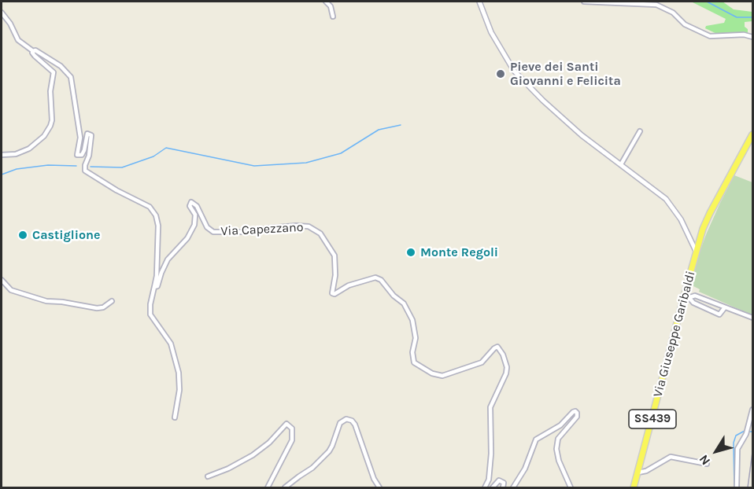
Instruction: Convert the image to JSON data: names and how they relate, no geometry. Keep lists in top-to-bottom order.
{
  "streets": {
    "main road": ["Via Giuseppe Garibaldi", "SS439"],
    "street": ["Via Capezzano"]
  },
  "crossings": [
    ["Via Giuseppe Garibaldi", "SS439"]
  ],
  "places": ["Pieve dei Santi Giovanni e Felicita", "Castiglione", "Monte Regoli"],
  "north": "bottom left"
}
